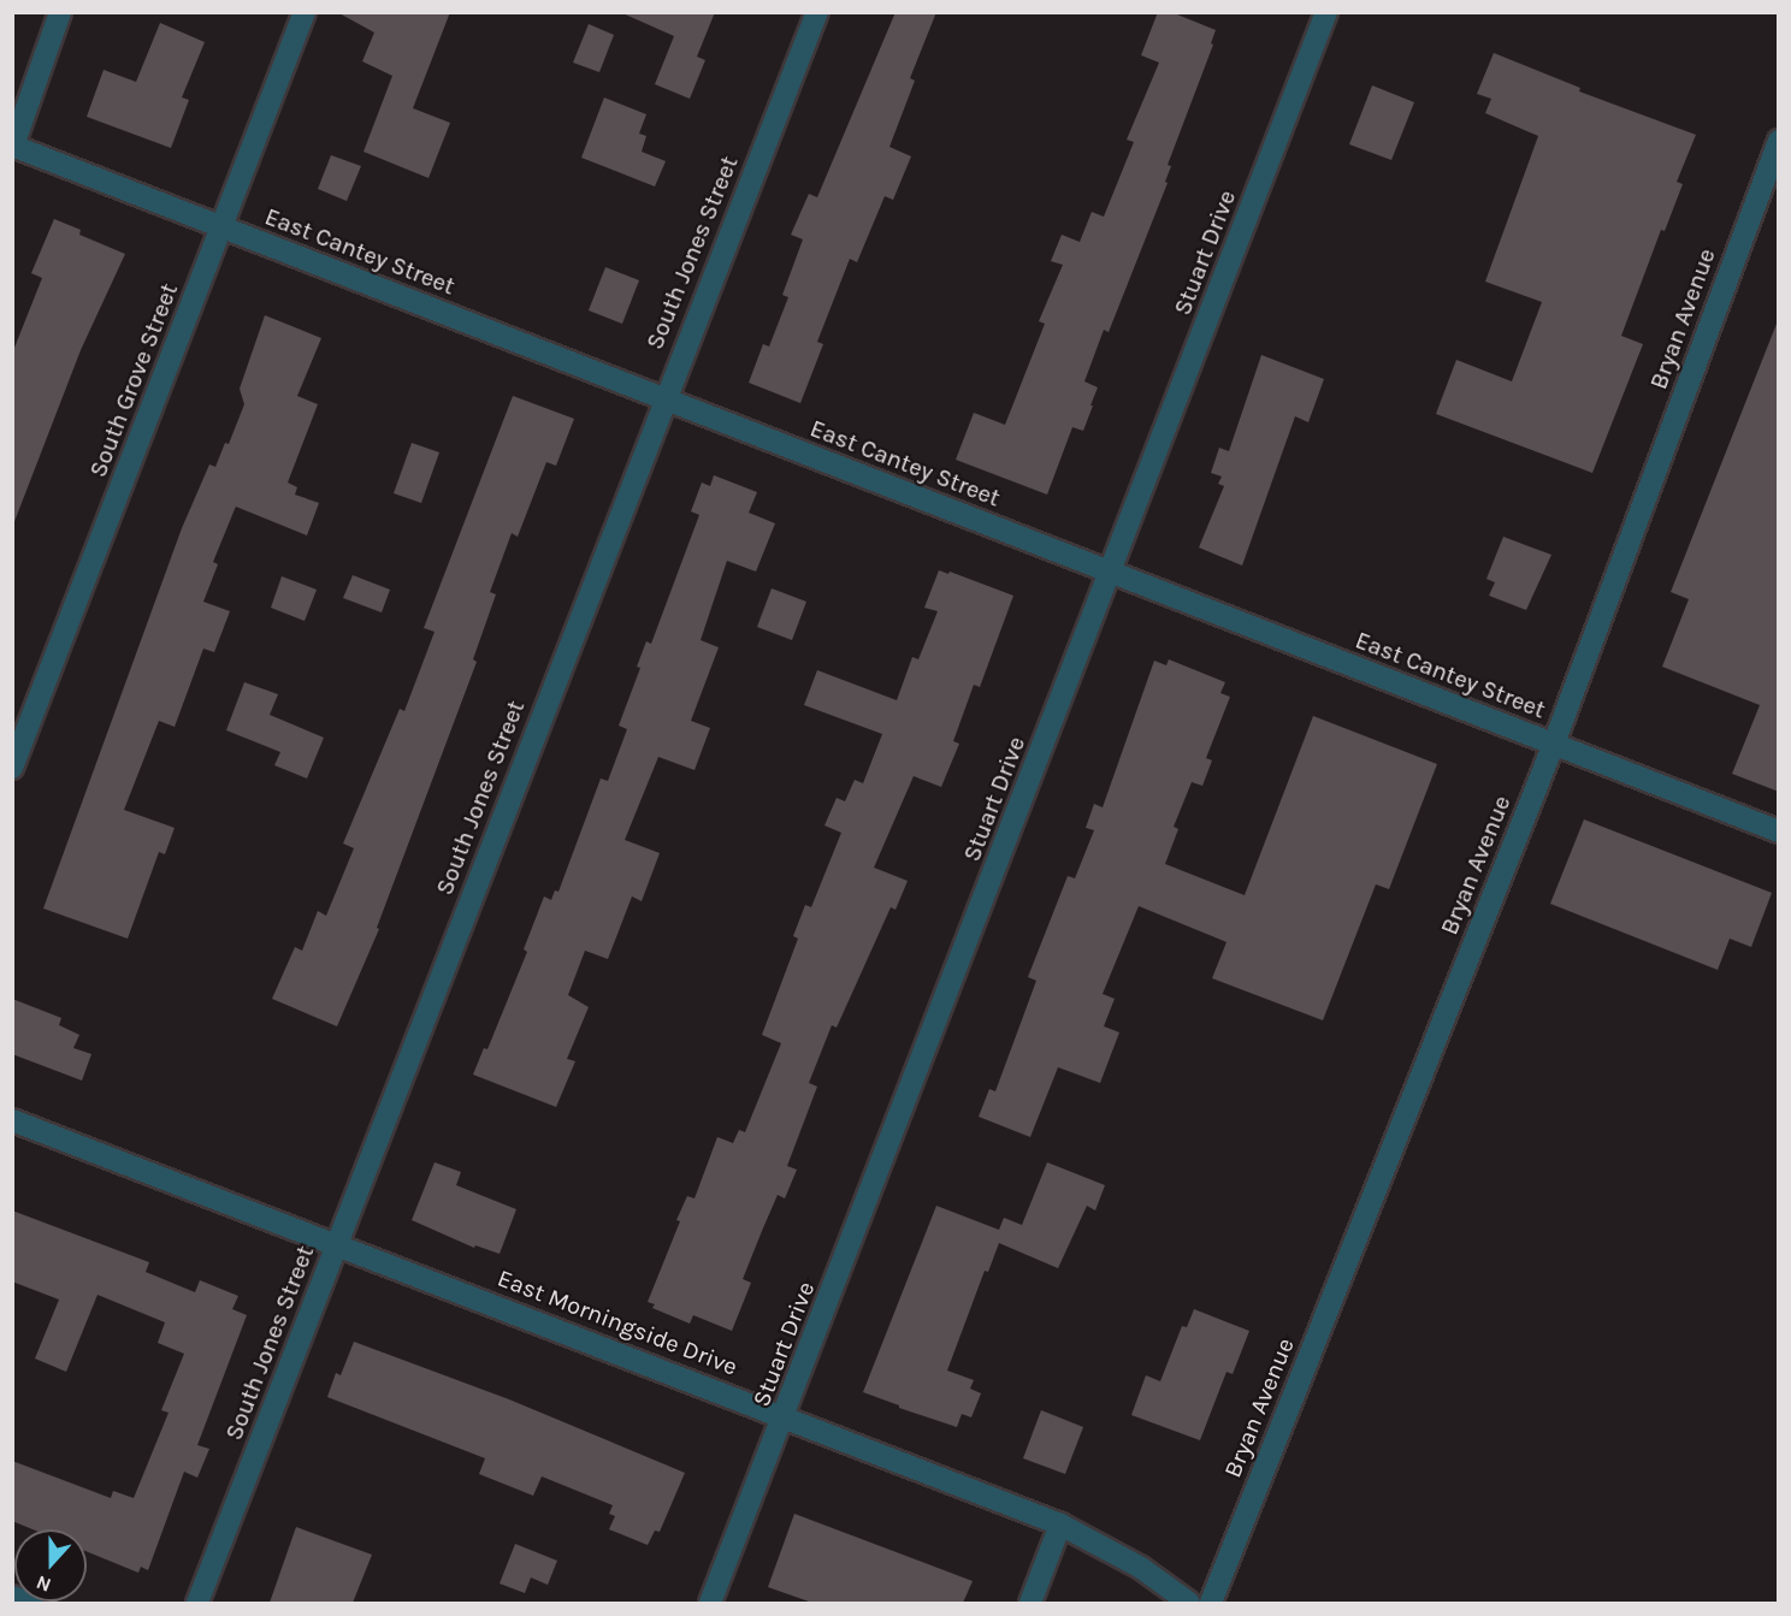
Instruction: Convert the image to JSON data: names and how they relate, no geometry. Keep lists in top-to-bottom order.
{
  "streets": {
    "street": [
      "East Cantey Street",
      "South Jones Street",
      "Stuart Drive",
      "Bryan Avenue",
      "South Grove Street",
      "East Morningside Drive"
    ]
  },
  "crossings": [
    ["East Cantey Street", "South Jones Street"],
    ["East Cantey Street", "Stuart Drive"],
    ["East Cantey Street", "Bryan Avenue"],
    ["East Cantey Street", "South Grove Street"],
    ["South Jones Street", "East Morningside Drive"],
    ["Stuart Drive", "East Morningside Drive"]
  ],
  "north": "bottom"
}
